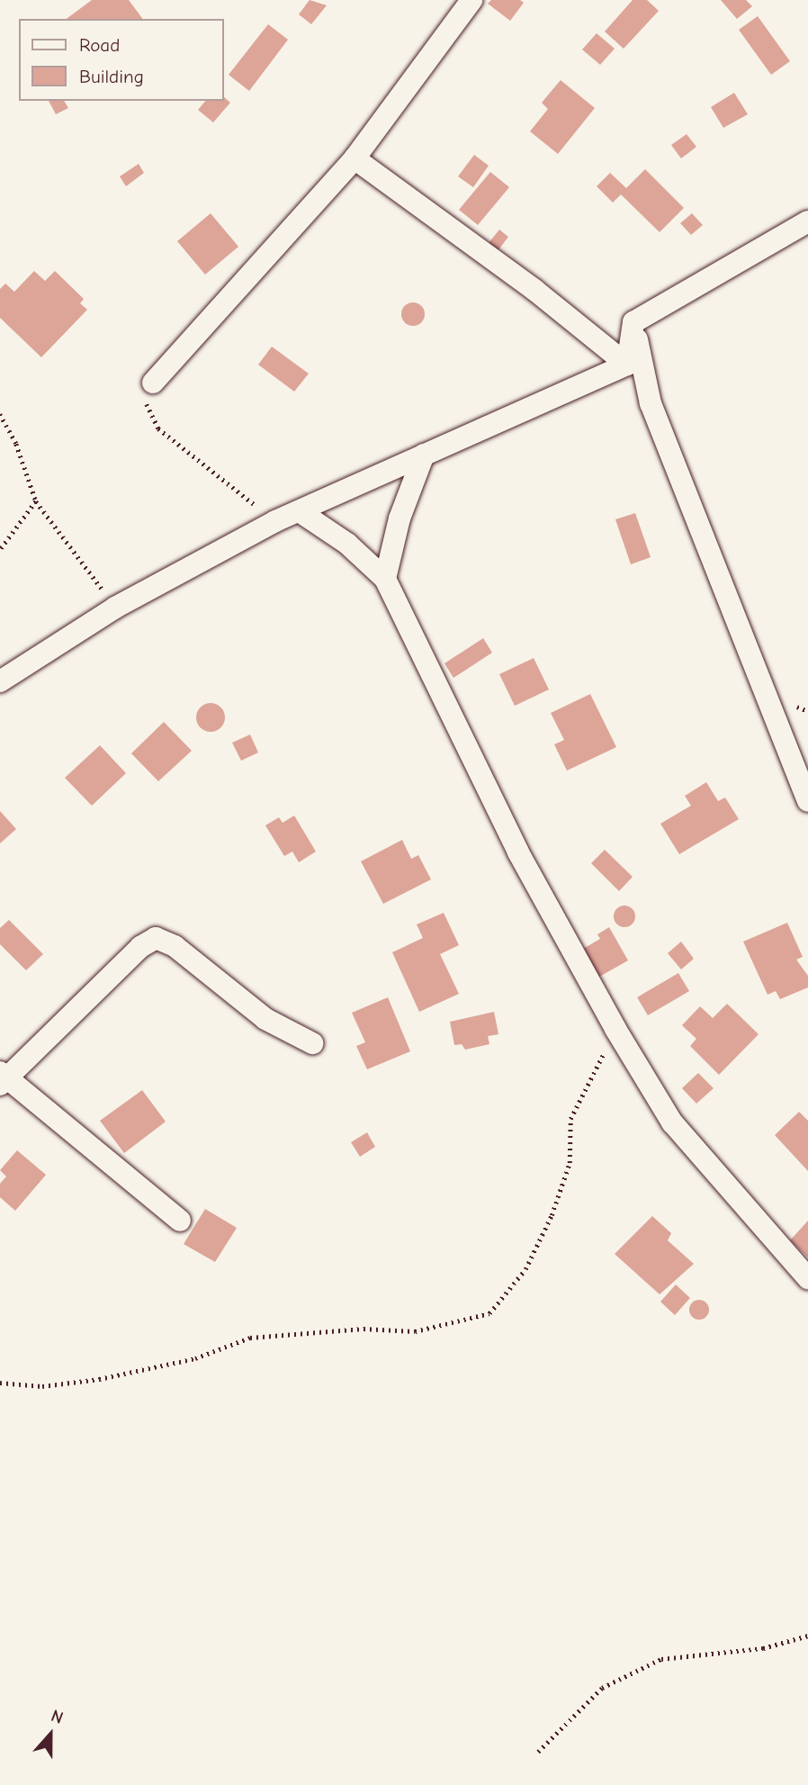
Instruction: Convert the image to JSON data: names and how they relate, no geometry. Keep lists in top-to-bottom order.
{
  "legend": ["Road", "Building"],
  "north": "top"
}
